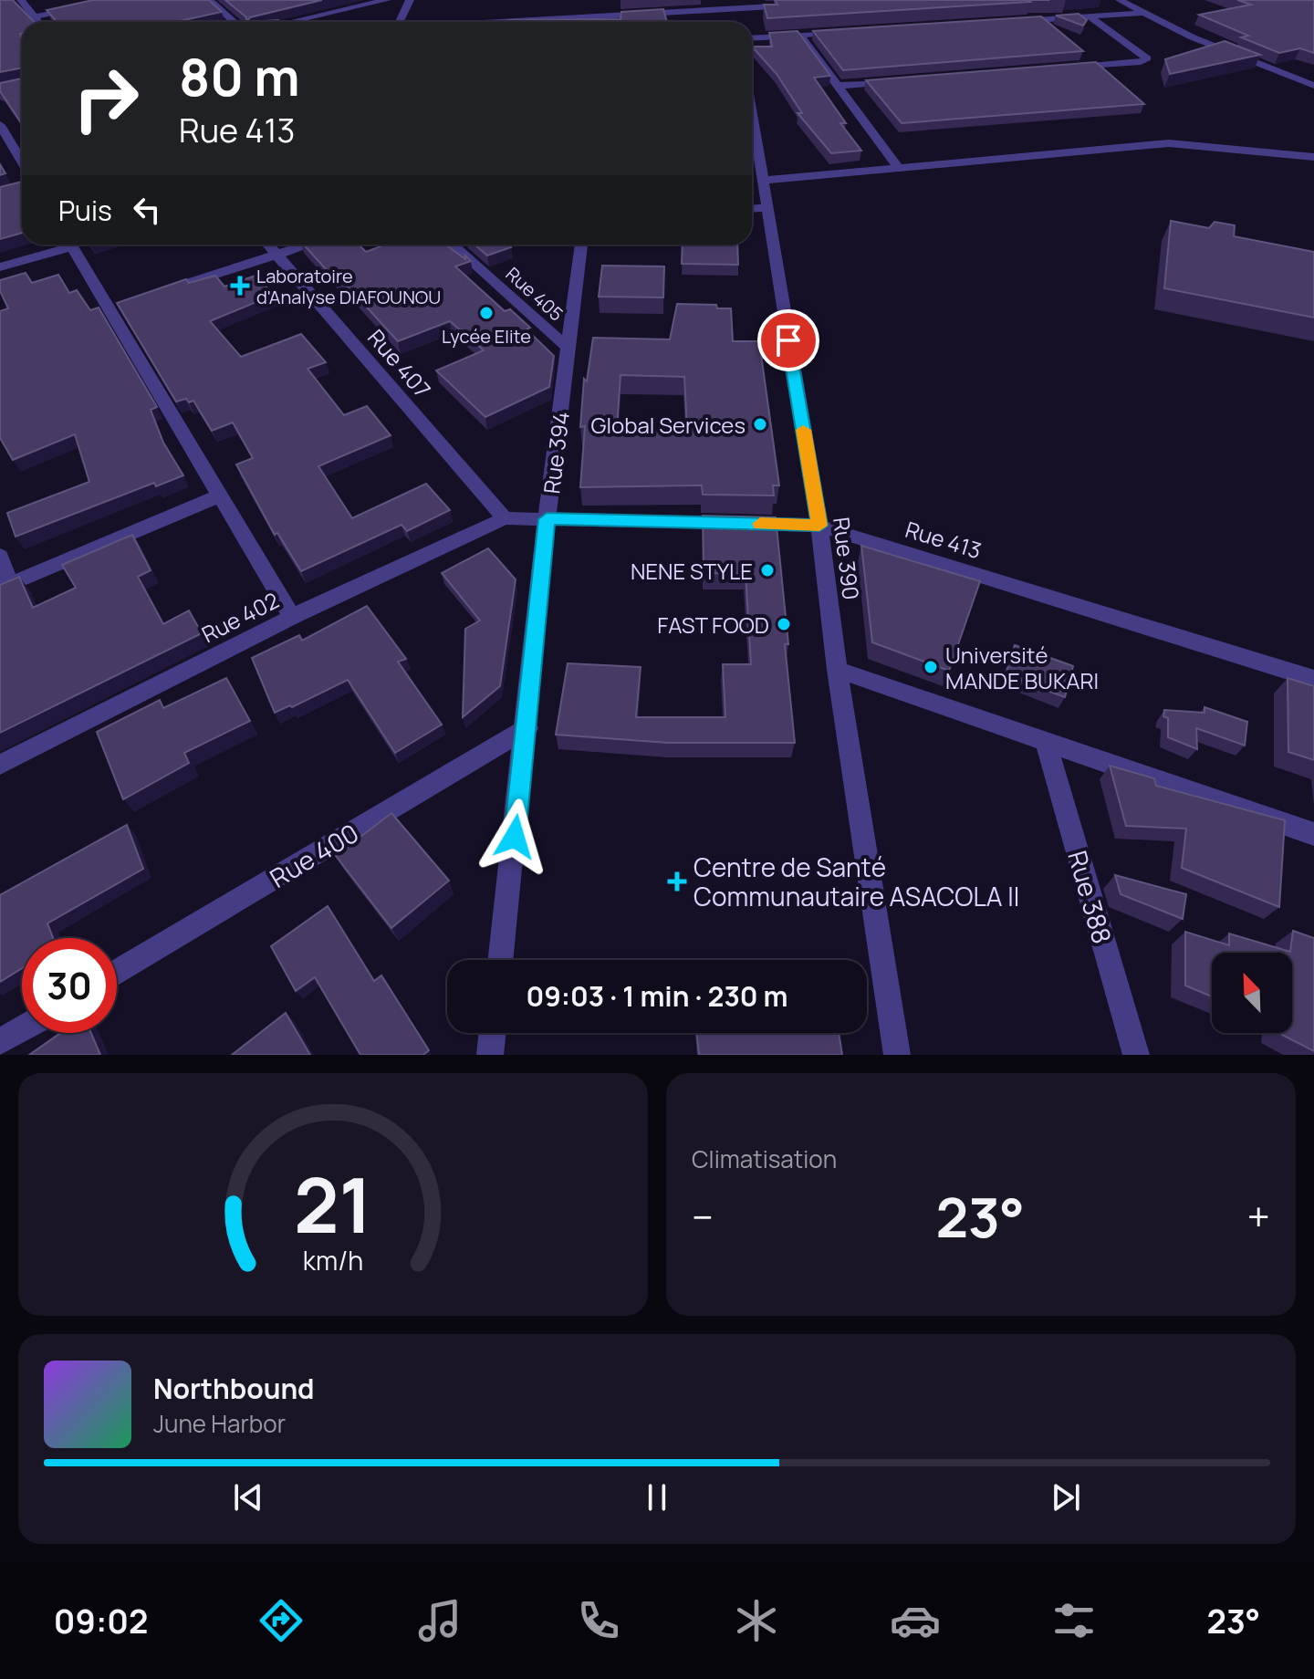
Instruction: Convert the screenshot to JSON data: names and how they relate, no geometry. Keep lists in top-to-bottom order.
{
  "streets": {
    "street": [
      "Rue 405",
      "Rue 407",
      "Rue 394",
      "Rue 413",
      "Rue 390",
      "Rue 402",
      "Rue 400",
      "Rue 388"
    ]
  },
  "crossings": [
    ["Rue 405", "Rue 394"],
    ["Rue 407", "Rue 413"],
    ["Rue 407", "Rue 402"],
    ["Rue 394", "Rue 413"],
    ["Rue 394", "Rue 400"],
    ["Rue 413", "Rue 390"],
    ["Rue 413", "Rue 402"]
  ],
  "places": {
    "health": ["Laboratoire d'Analyse DIAFOUNOU", "Centre de Santé Communautaire ASACOLA II"],
    "other": [
      "Lycée Elite",
      "Global Services",
      "NENE STYLE",
      "FAST FOOD",
      "Université MANDE BUKARI"
    ]
  },
  "north": "top left",
  "page": {
    "turn": ["80 m", "Rue 413"],
    "then": "Puis",
    "limit": "30",
    "trip": "09:03 · 1 min · 230 m",
    "tile": "Climatisation",
    "heat": ["−", "23°", "+"],
    "song": ["Northbound", "June Harbor"],
    "tabs": ["09:02", "23°"],
    "gauge": ["21", "km/h"]
  }
}
